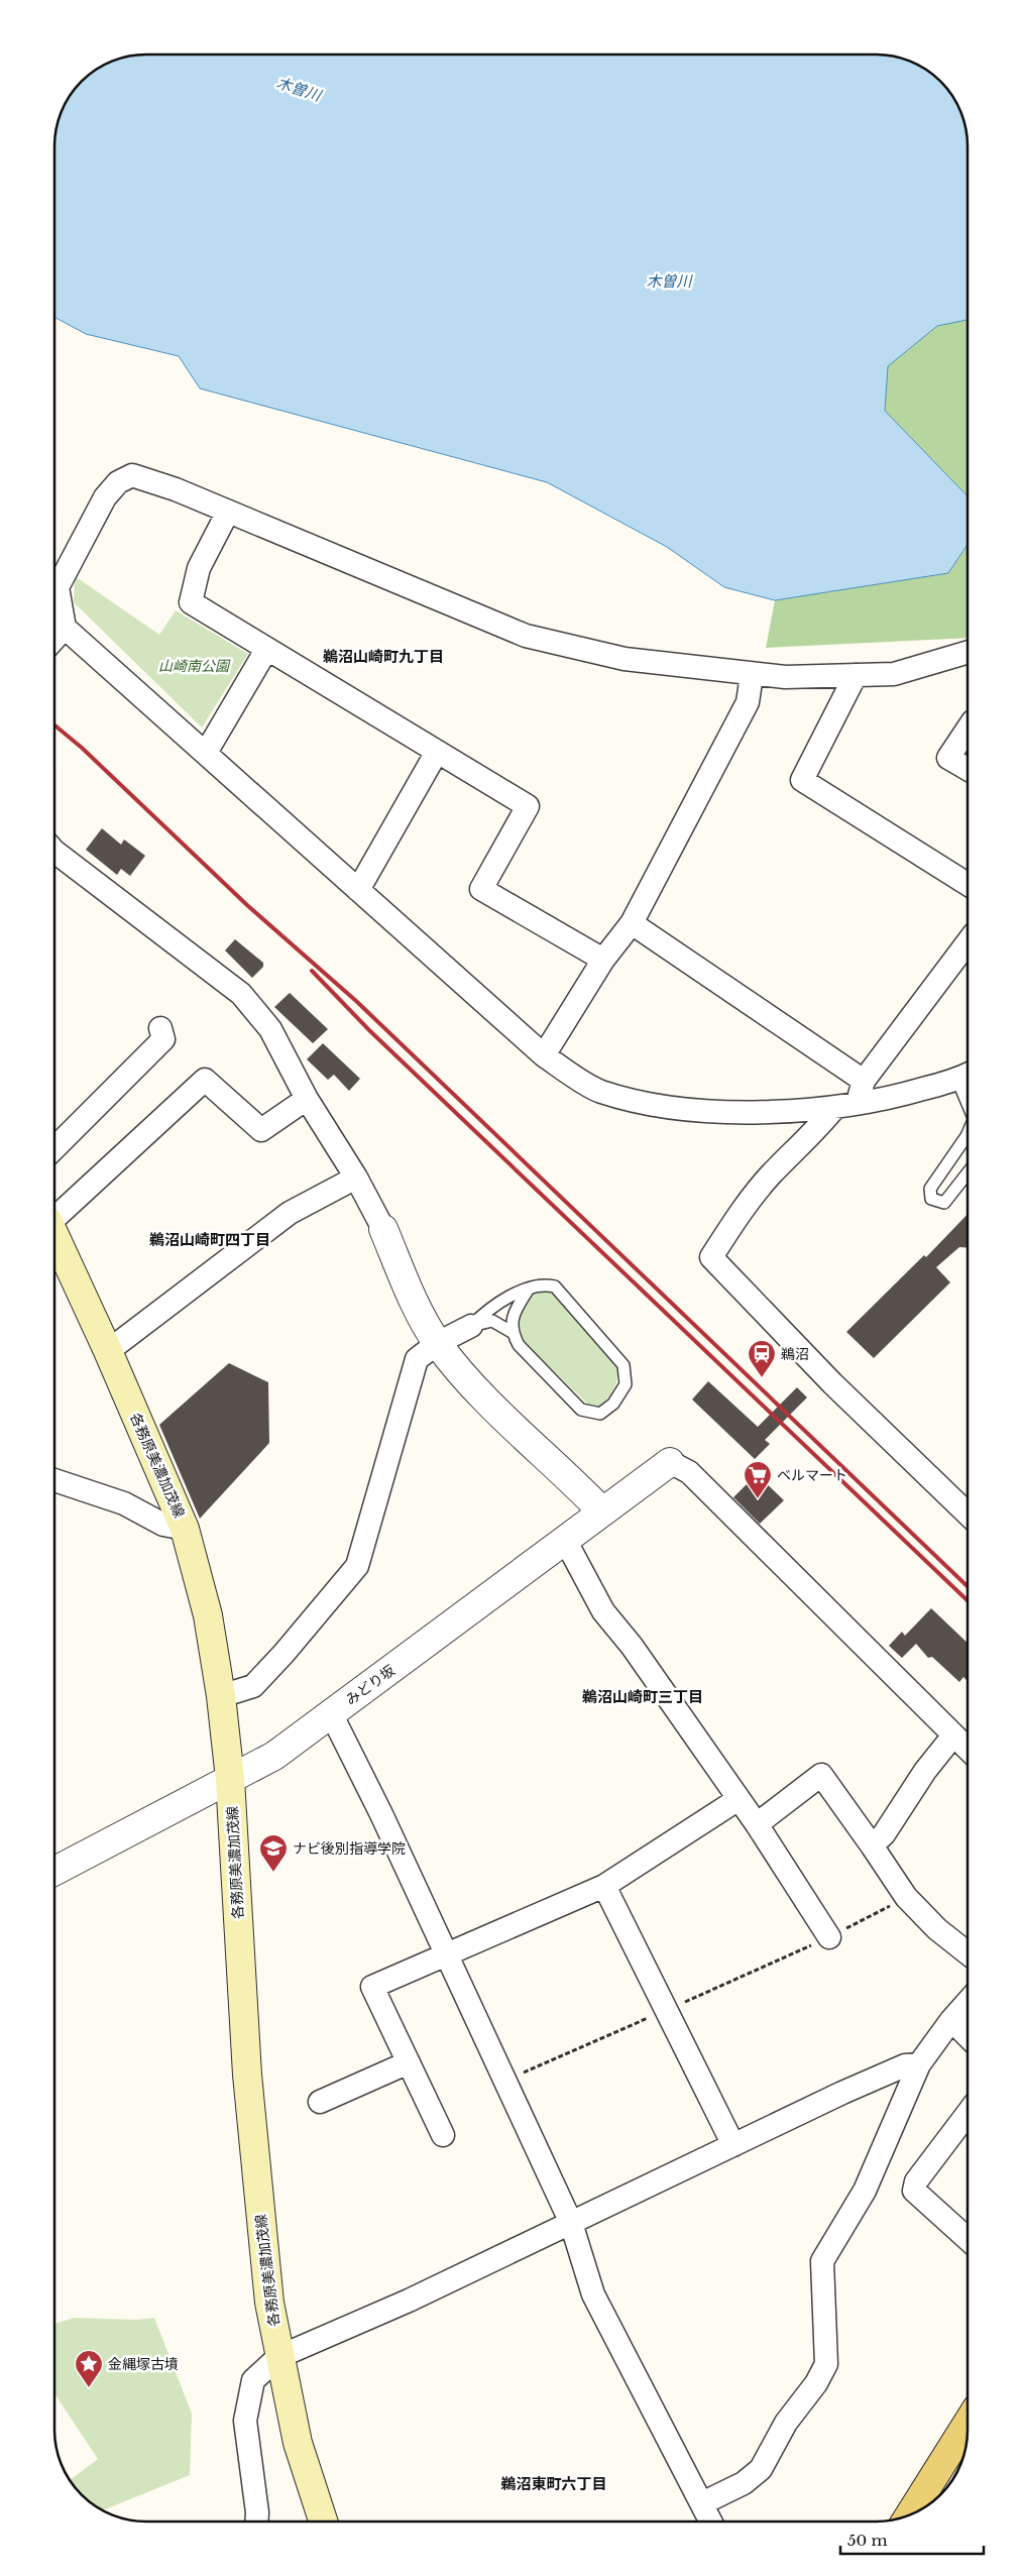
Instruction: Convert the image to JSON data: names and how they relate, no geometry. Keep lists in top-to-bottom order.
{
  "streets": {
    "main road": ["各務原美濃加茂線"],
    "street": ["みどり坂"]
  },
  "crossings": [
    ["各務原美濃加茂線", "みどり坂"]
  ],
  "districts": [
    "鵜沼山崎町九丁目",
    "鵜沼山崎町四丁目",
    "鵜沼山崎町三丁目",
    "鵜沼東町六丁目"
  ],
  "water": ["木曽川"],
  "parks": ["山崎南公園"],
  "places": {
    "station": ["鵜沼"],
    "supermarket": ["ベルマート"],
    "school or university": ["ナビ後別指導学院"],
    "place": ["金縄塚古墳"]
  },
  "scale_bar": "50 m"
}
